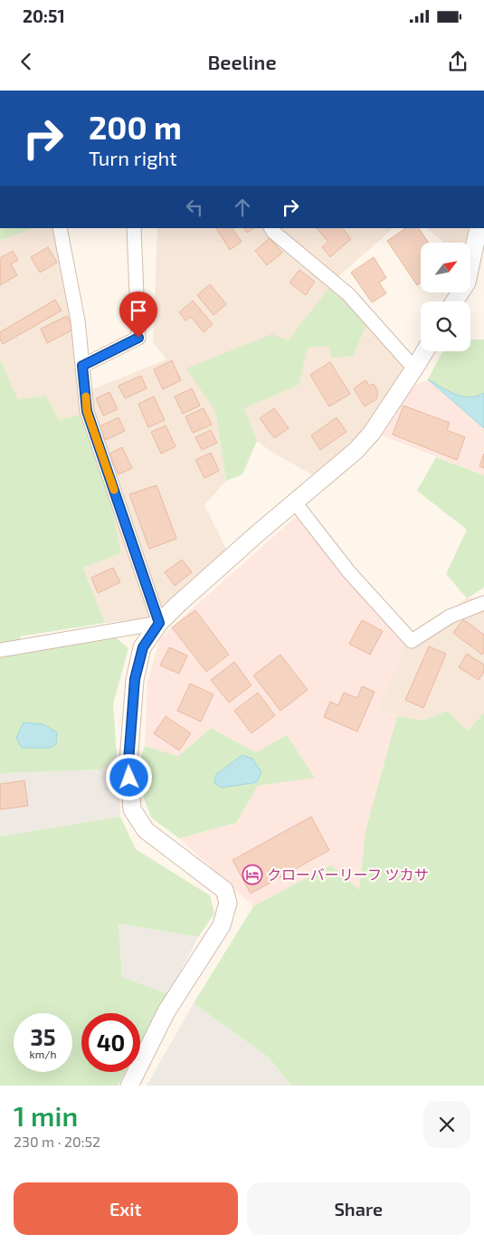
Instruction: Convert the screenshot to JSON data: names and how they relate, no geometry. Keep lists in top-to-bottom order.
{
  "places": {
    "hotel": ["クローバーリーフ ツカサ"]
  },
  "north": "top right",
  "page": {
    "status": "20:51",
    "header": "Beeline",
    "turn": ["200 m", "Turn right"],
    "speed": "35 km/h",
    "limit": "40",
    "heading": ["1 min", "230 m · 20:52"],
    "buttons": ["Exit", "Share"]
  }
}
